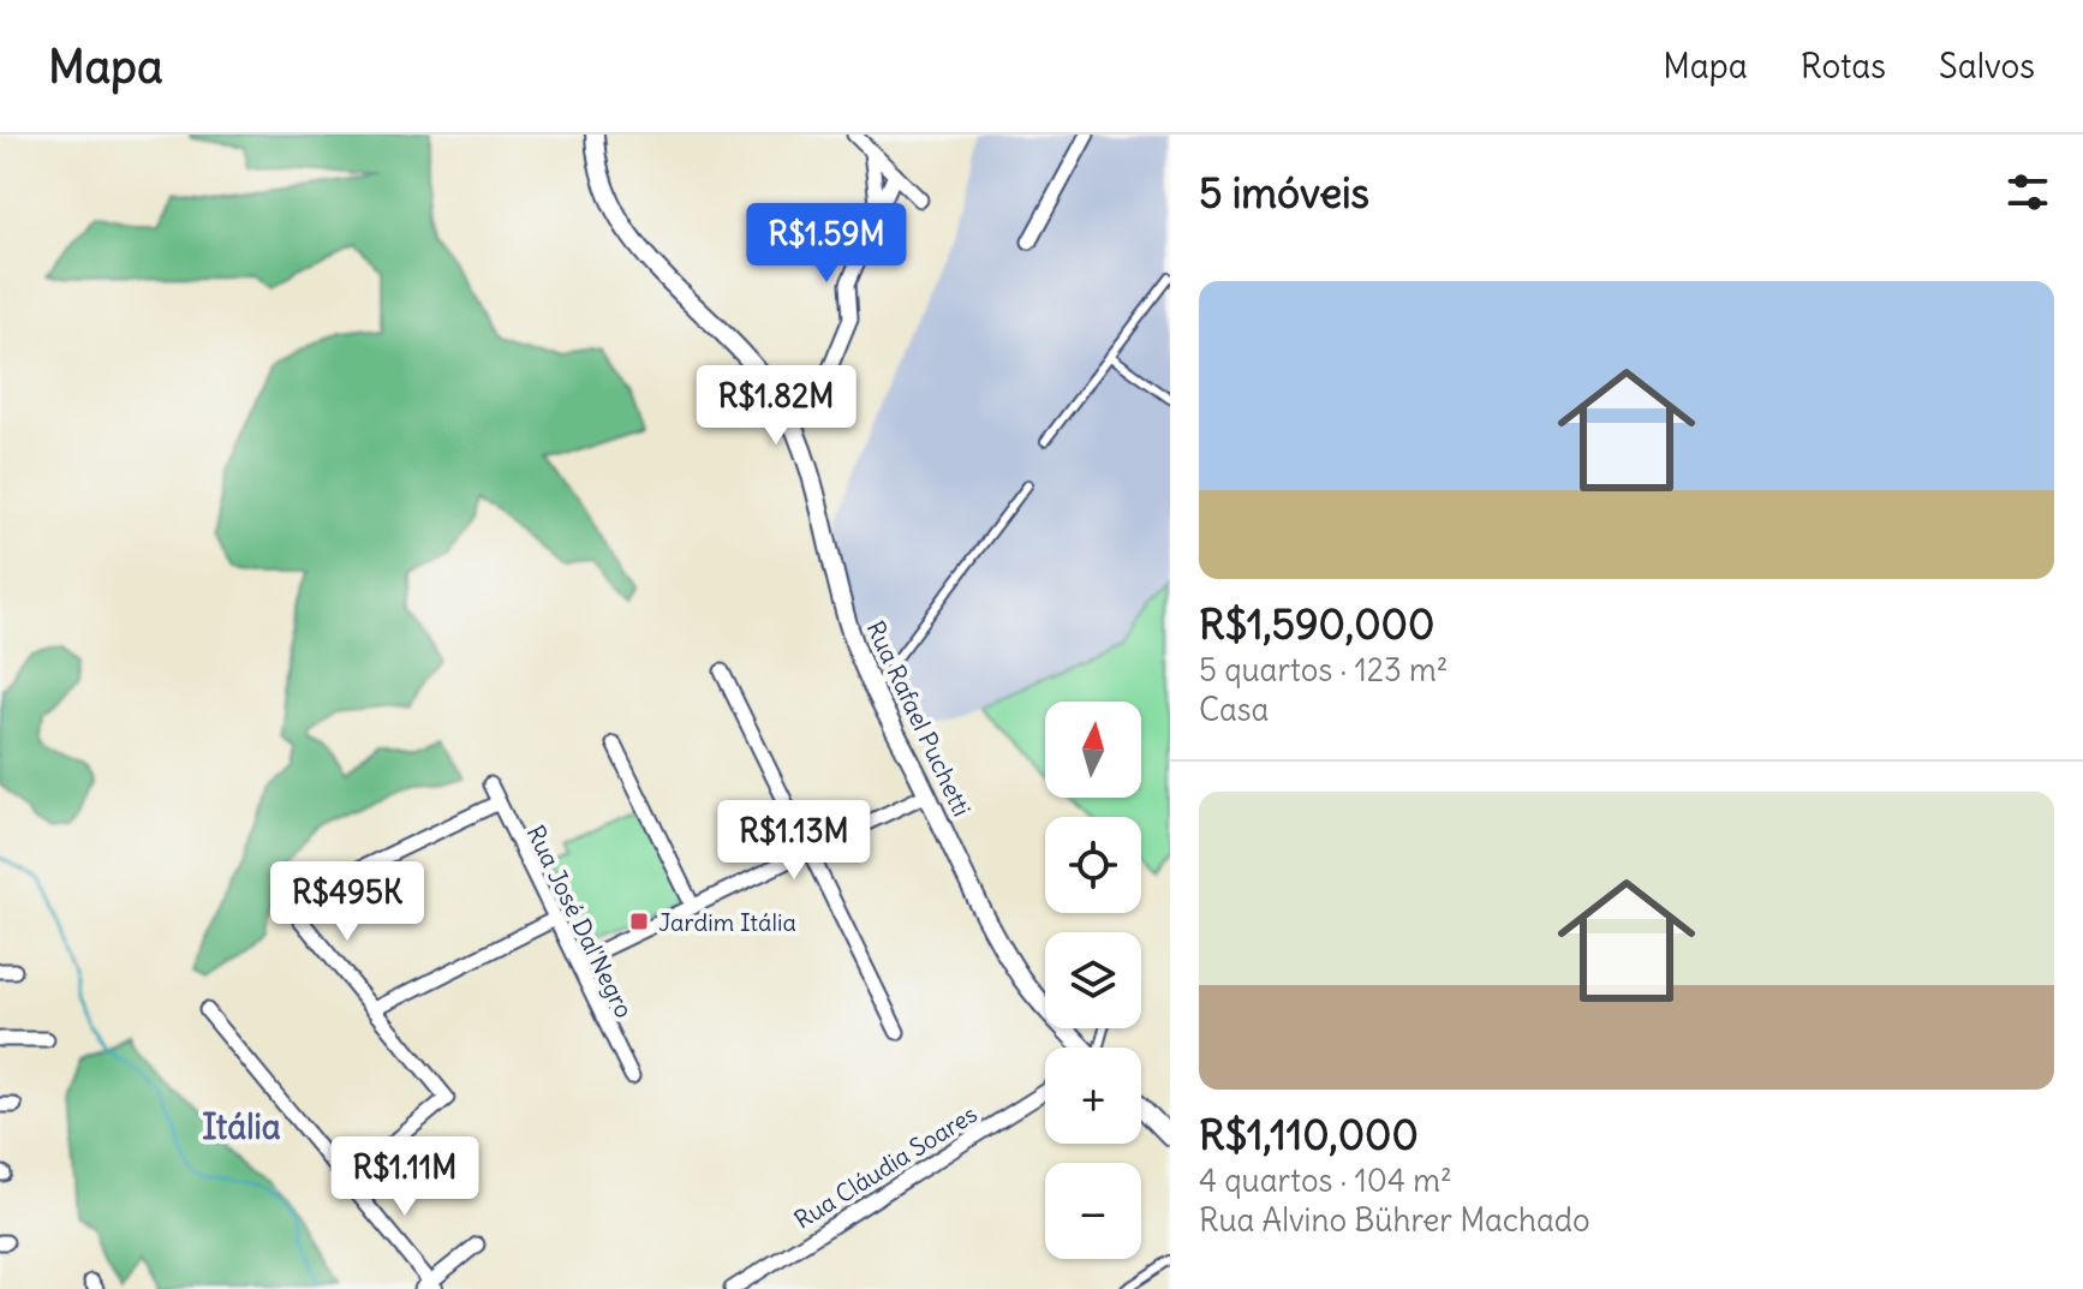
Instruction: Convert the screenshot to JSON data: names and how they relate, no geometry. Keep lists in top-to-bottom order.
{
  "streets": {
    "street": ["Rua Rafael Puchetti", "Rua José Dal'Negro", "Rua Cláudia Soares"]
  },
  "districts": ["Itália"],
  "places": {
    "transit": ["Jardim Itália"]
  },
  "north": "top",
  "page": {
    "header": "Mapa",
    "nav": ["Mapa", "Rotas", "Salvos"],
    "heading": "5 imóveis",
    "price": [
      "R$1.59M",
      "R$1.82M",
      "R$1.13M",
      "R$495K",
      "R$1.11M"
    ],
    "list": [
      {
        "name": "R$1,590,000",
        "note": "5 quartos · 123 m² · Casa"
      },
      {
        "name": "R$1,110,000",
        "note": "4 quartos · 104 m² · Rua Alvino Bührer Machado"
      }
    ],
    "map_buttons": ["+", "−"]
  }
}
